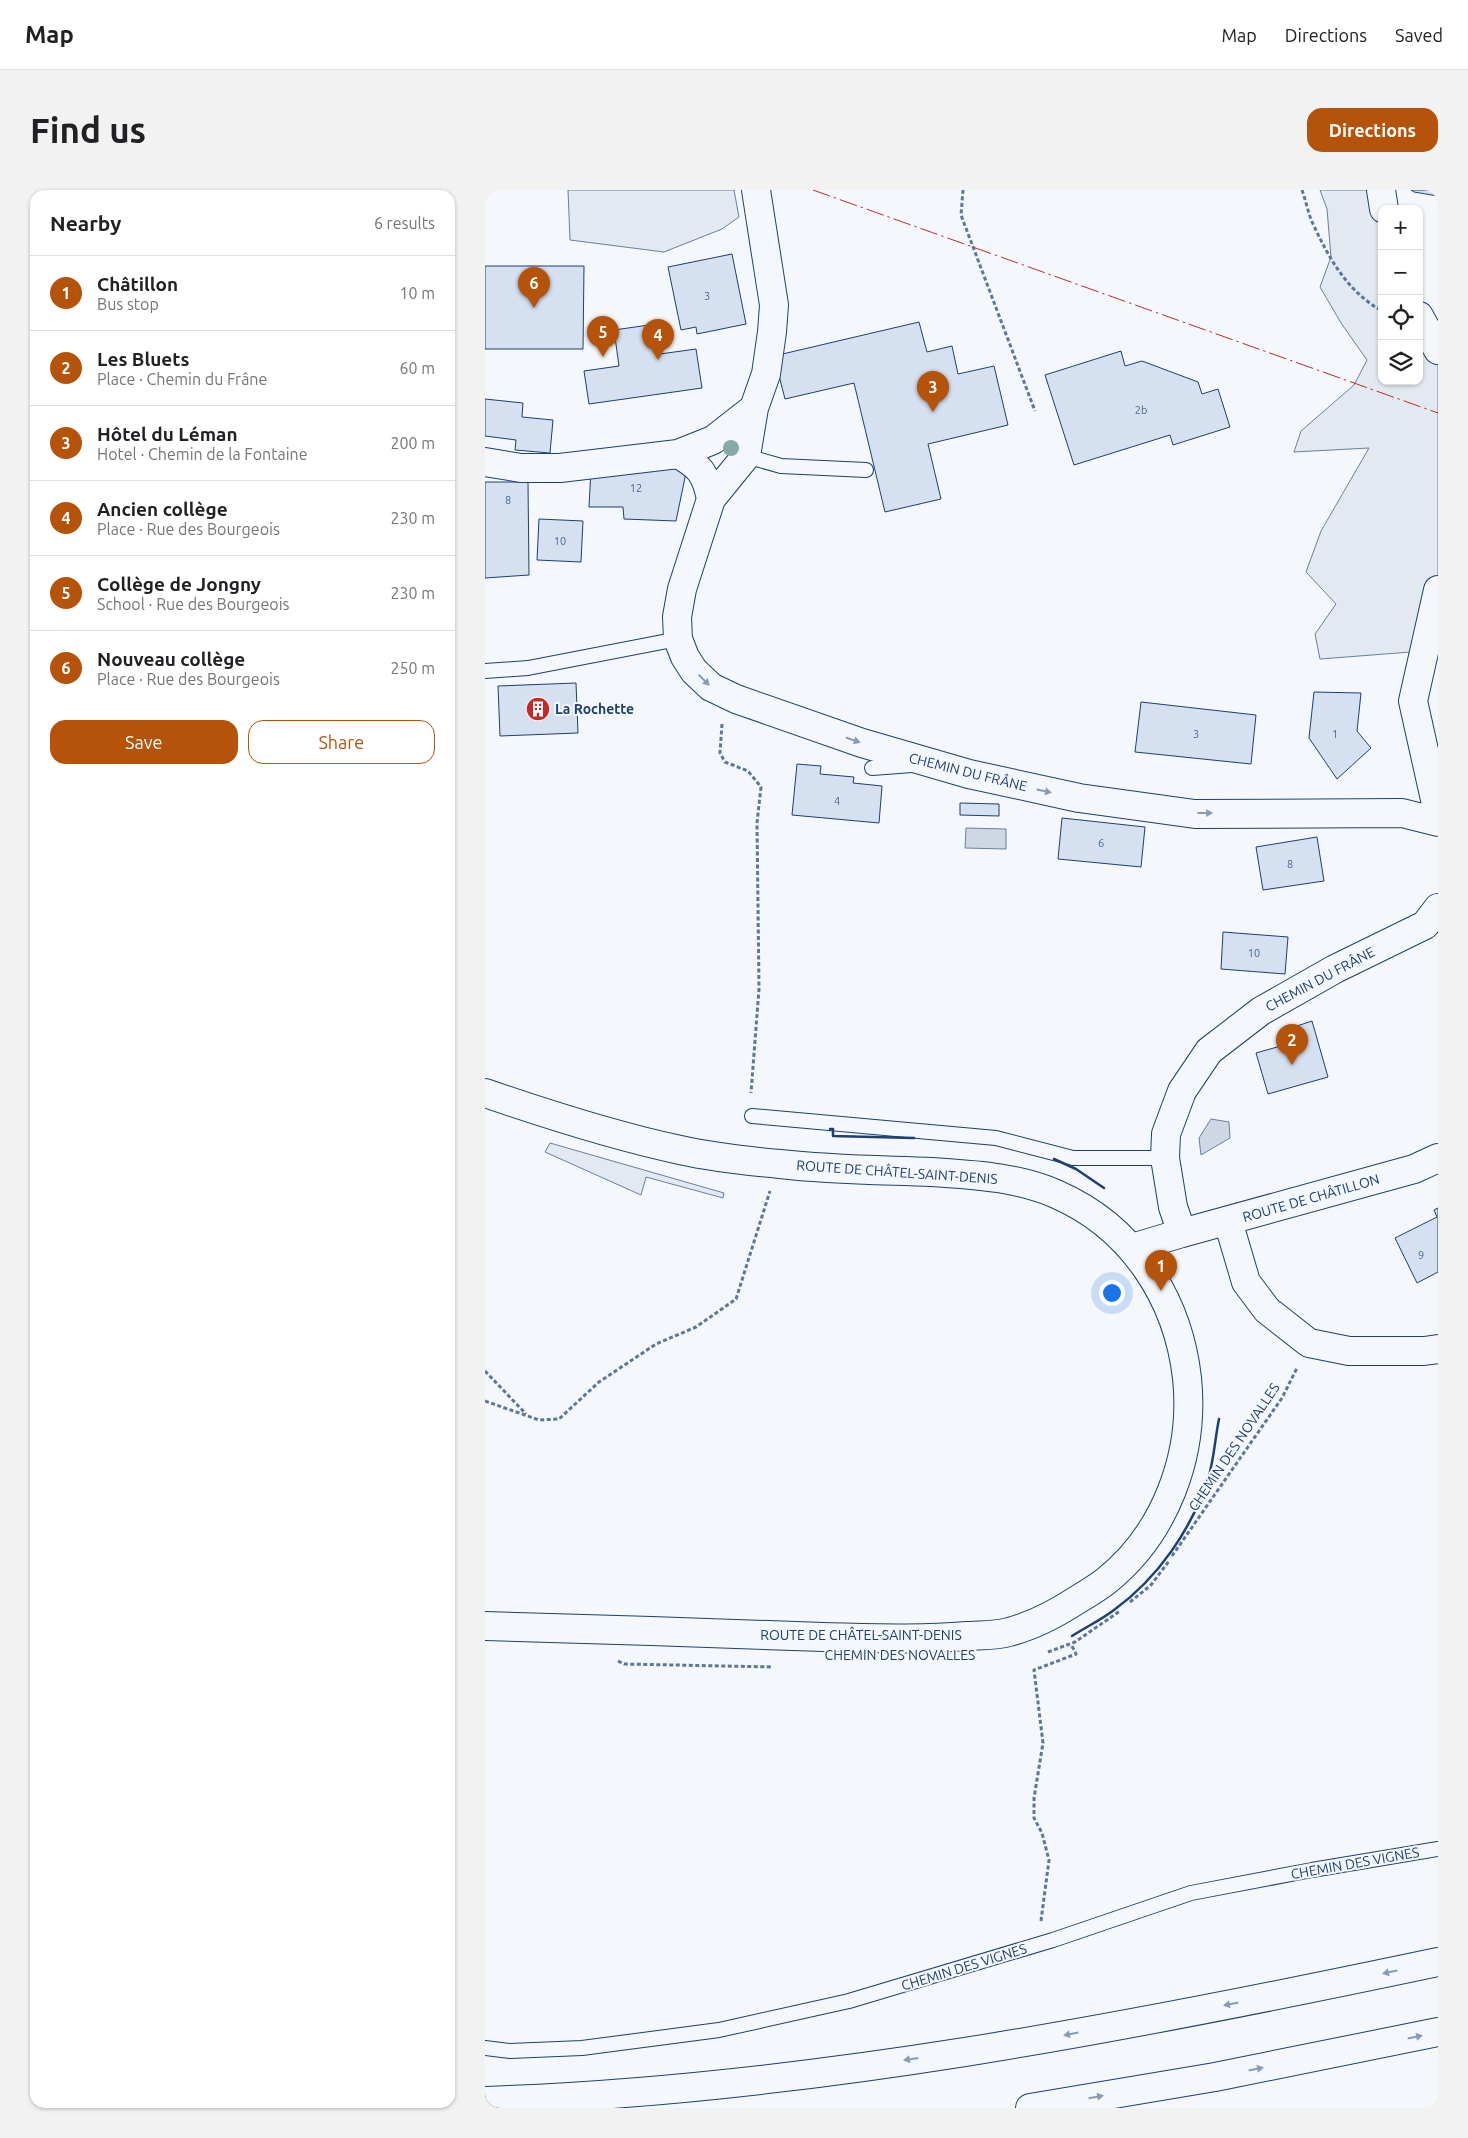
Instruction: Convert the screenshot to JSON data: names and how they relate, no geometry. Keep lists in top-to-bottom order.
{
  "streets": {
    "main road": ["CHEMIN DU FRÂNE", "ROUTE DE CHÂTEL-SAINT-DENIS", "ROUTE DE CHÂTILLON"],
    "lane": ["CHEMIN DES VIGNES"],
    "path": ["CHEMIN DES NOVALLES"]
  },
  "crossings": [
    ["CHEMIN DU FRÂNE", "ROUTE DE CHÂTILLON"]
  ],
  "one_way": ["CHEMIN DU FRÂNE"],
  "places": {
    "building": ["La Rochette"]
  },
  "house_numbers": [
    "3",
    "2b",
    "12",
    "8",
    "10",
    "3",
    "1",
    "4",
    "6",
    "8",
    "10",
    "9"
  ],
  "page": {
    "header": "Map",
    "nav": ["Map", "Directions", "Saved"],
    "buttons": [
      "Directions",
      ["Save", "Share"]
    ],
    "title": "Find us",
    "heading": ["Nearby", "6 results"],
    "map_buttons": ["+", "−"],
    "list": [
      {
        "mark": "1",
        "name": "Châtillon",
        "note": "Bus stop",
        "value": "10 m"
      },
      {
        "mark": "2",
        "name": "Les Bluets",
        "note": "Place · Chemin du Frâne",
        "value": "60 m"
      },
      {
        "mark": "3",
        "name": "Hôtel du Léman",
        "note": "Hotel · Chemin de la Fontaine",
        "value": "200 m"
      },
      {
        "mark": "4",
        "name": "Ancien collège",
        "note": "Place · Rue des Bourgeois",
        "value": "230 m"
      },
      {
        "mark": "5",
        "name": "Collège de Jongny",
        "note": "School · Rue des Bourgeois",
        "value": "230 m"
      },
      {
        "mark": "6",
        "name": "Nouveau collège",
        "note": "Place · Rue des Bourgeois",
        "value": "250 m"
      }
    ],
    "pins": [
      "6",
      "5",
      "4",
      "3",
      "2",
      "1"
    ]
  }
}
